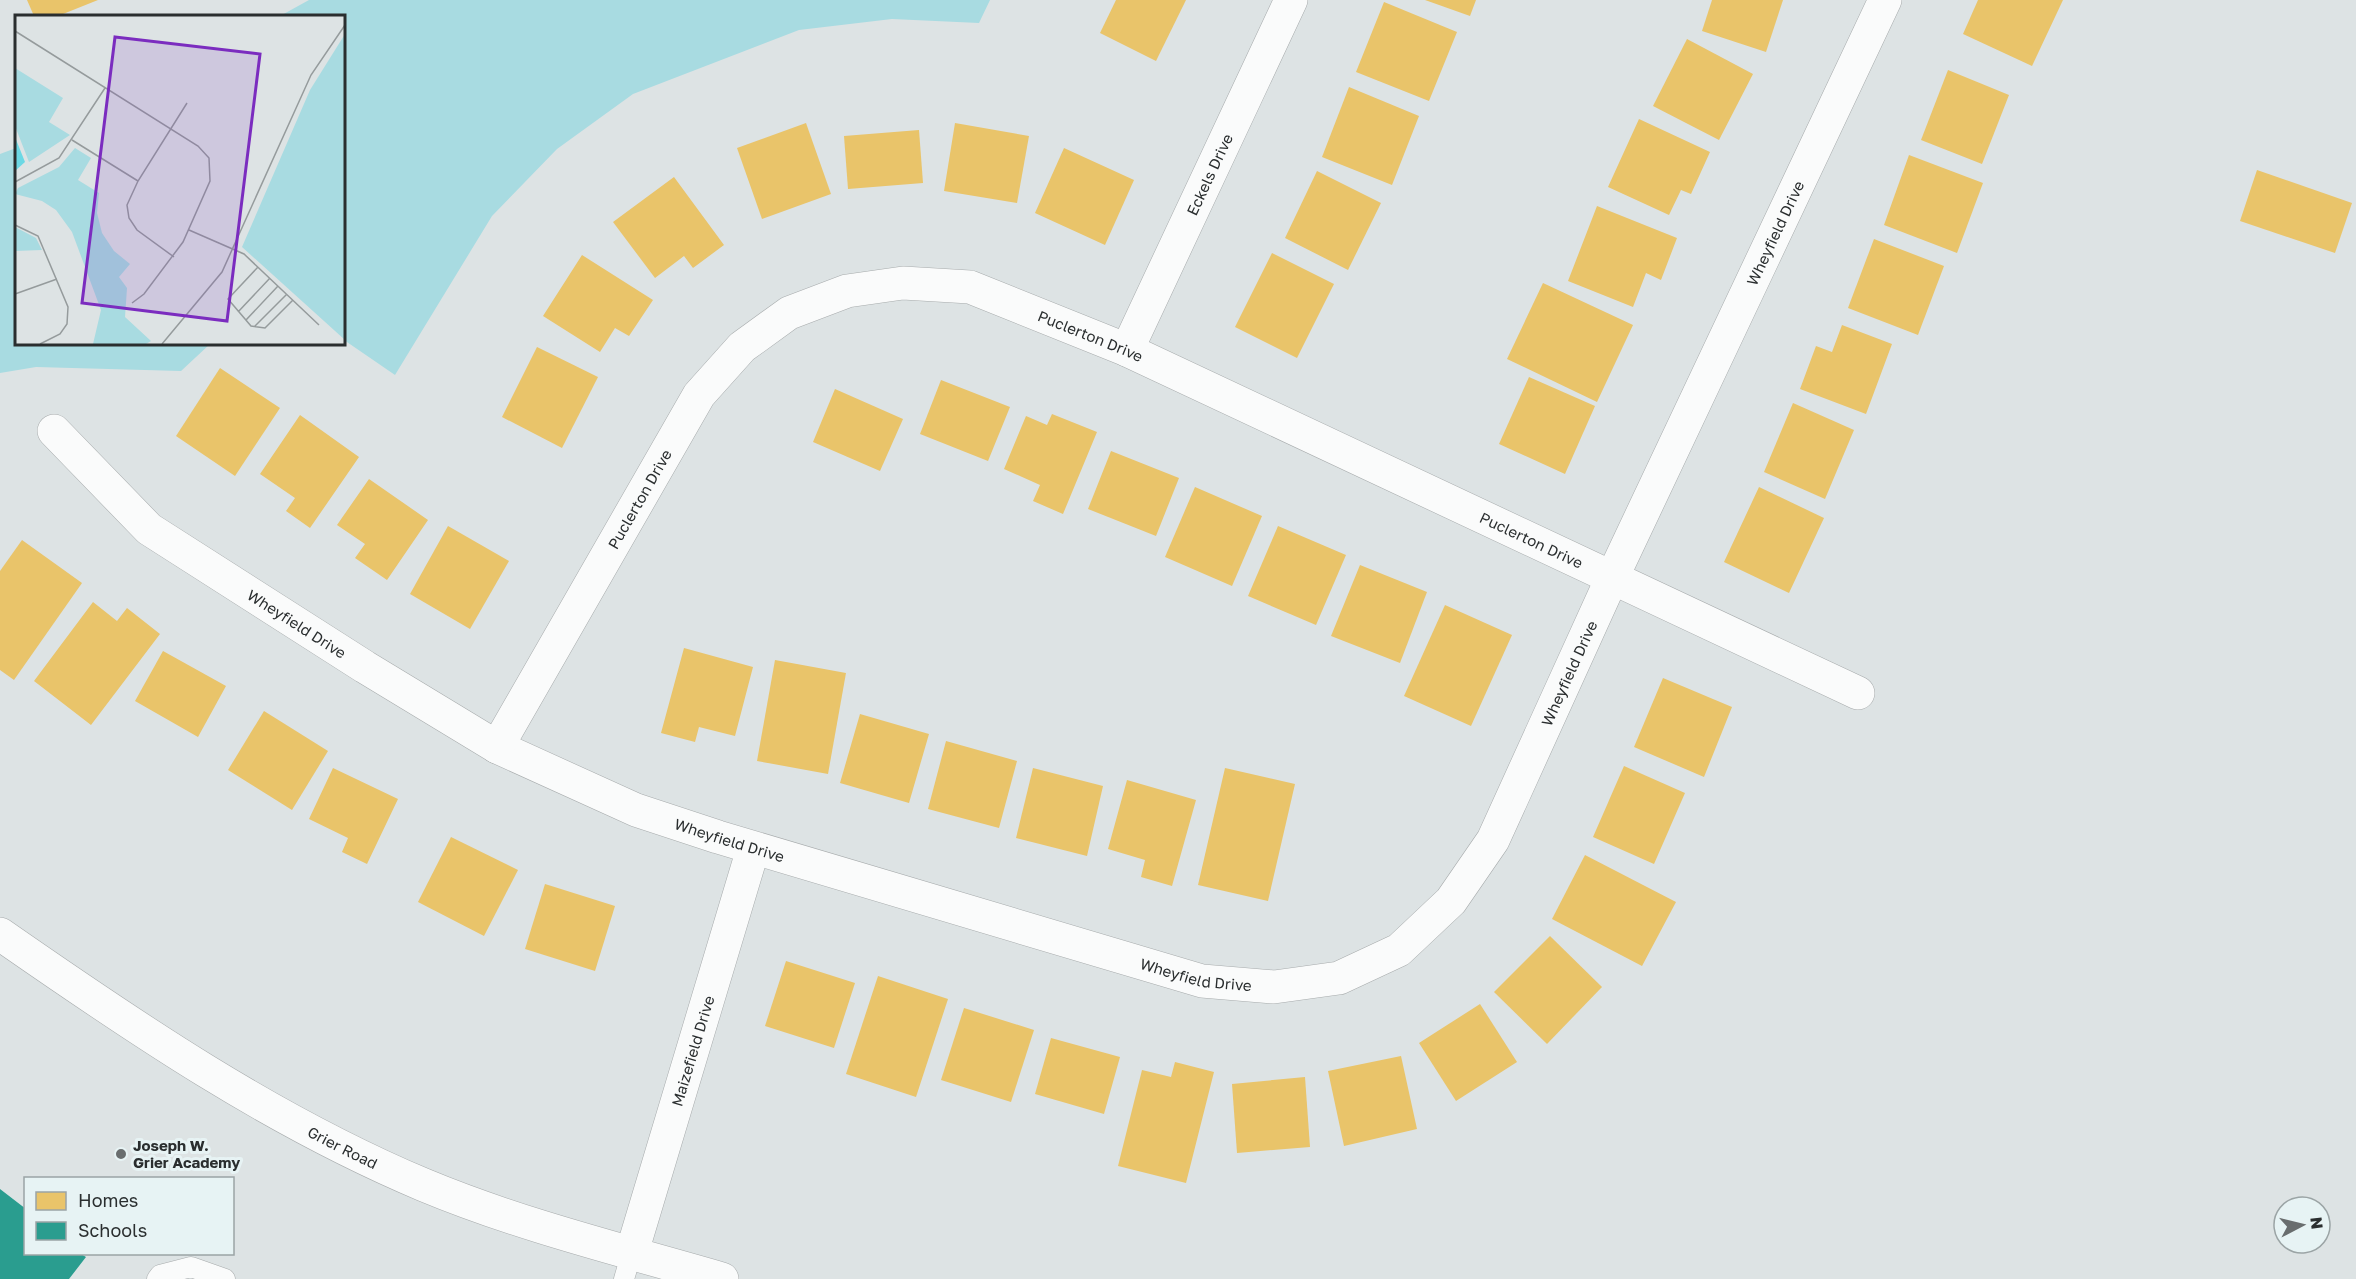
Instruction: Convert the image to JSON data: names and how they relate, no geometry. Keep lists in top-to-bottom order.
{
  "streets": {
    "street": [
      "Eckels Drive",
      "Wheyfield Drive",
      "Puclerton Drive",
      "Maizefield Drive",
      "Grier Road"
    ]
  },
  "crossings": [
    ["Eckels Drive", "Puclerton Drive"],
    ["Wheyfield Drive", "Puclerton Drive"],
    ["Wheyfield Drive", "Maizefield Drive"],
    ["Maizefield Drive", "Grier Road"]
  ],
  "places": ["Joseph W. Grier Academy"],
  "legend": ["Homes", "Schools"],
  "north": "right"
}
